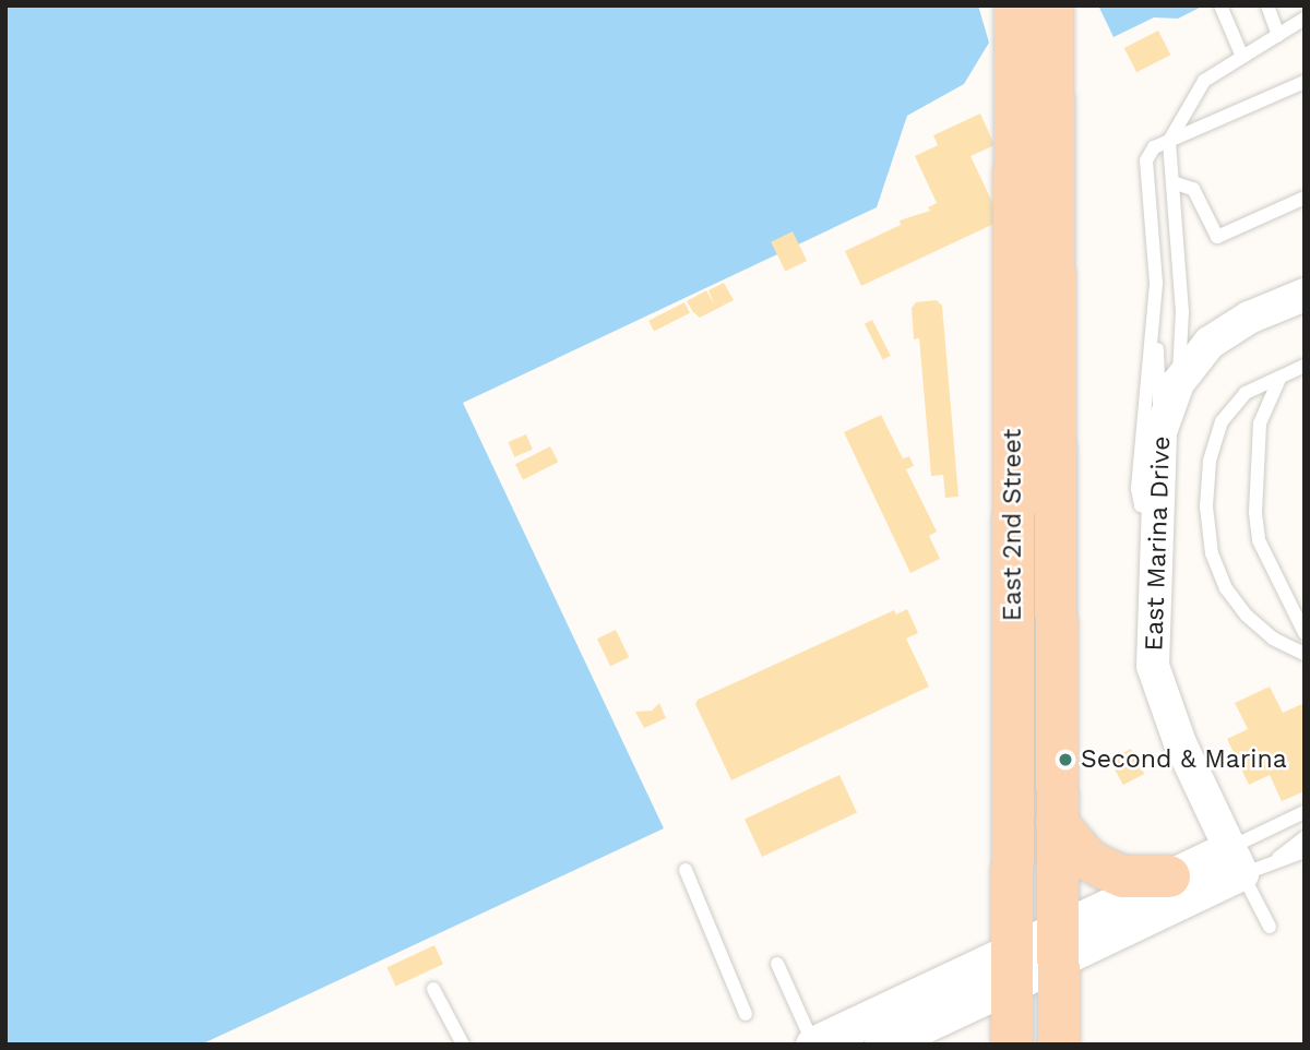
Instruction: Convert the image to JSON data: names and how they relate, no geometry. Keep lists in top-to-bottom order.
{
  "streets": {
    "main road": ["East 2nd Street"],
    "street": ["East Marina Drive"]
  },
  "places": ["Second & Marina"]
}
